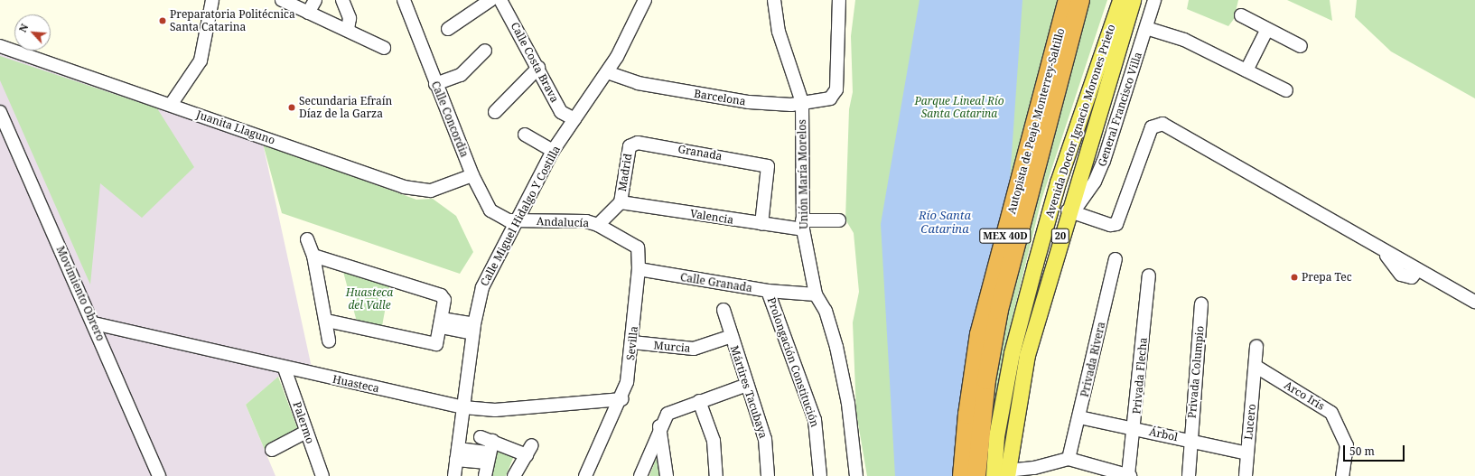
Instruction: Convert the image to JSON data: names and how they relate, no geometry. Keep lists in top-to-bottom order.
{
  "streets": {
    "highway": ["Autopista de Peaje Monterrey-Saltillo", "MEX 40D"],
    "main road": ["Avenida Doctor Ignacio Morones Prieto", "20"],
    "street": [
      "Calle Costa Brava",
      "Barcelona",
      "General Francisco Villa",
      "Calle Concordia",
      "Juanita Llaguno",
      "Granada",
      "Madrid",
      "Unión María Morelos",
      "Calle Miguel Hidalgo Y Costilla",
      "Valencia",
      "Andalucía",
      "Calle Granada",
      "Movimiento Obrero",
      "Sevilla",
      "Murcia",
      "Privada Rivera",
      "Prolongación Constitución",
      "Privada Columpio",
      "Privada Flecha",
      "Huasteca",
      "Mártires Tacubaya",
      "Arco Iris",
      "Lucero",
      "Palermo",
      "Árbol"
    ]
  },
  "crossings": [
    ["Calle Costa Brava", "Calle Miguel Hidalgo Y Costilla"],
    ["Barcelona", "Unión María Morelos"],
    ["Barcelona", "Calle Miguel Hidalgo Y Costilla"],
    ["General Francisco Villa", "Avenida Doctor Ignacio Morones Prieto"],
    ["Calle Concordia", "Juanita Llaguno"],
    ["Calle Concordia", "Calle Miguel Hidalgo Y Costilla"],
    ["Calle Concordia", "Andalucía"],
    ["Granada", "Madrid"],
    ["Granada", "Valencia"],
    ["Madrid", "Valencia"],
    ["Madrid", "Andalucía"],
    ["Unión María Morelos", "Valencia"],
    ["Unión María Morelos", "Calle Granada"],
    ["Calle Miguel Hidalgo Y Costilla", "Andalucía"],
    ["Calle Miguel Hidalgo Y Costilla", "Huasteca"],
    ["Valencia", "Andalucía"],
    ["Andalucía", "Sevilla"],
    ["Calle Granada", "Sevilla"],
    ["Calle Granada", "Prolongación Constitución"],
    ["Movimiento Obrero", "Huasteca"],
    ["Sevilla", "Murcia"],
    ["Sevilla", "Huasteca"],
    ["Murcia", "Mártires Tacubaya"],
    ["Privada Rivera", "Árbol"],
    ["Privada Columpio", "Árbol"],
    ["Privada Flecha", "Árbol"],
    ["Huasteca", "Palermo"],
    ["Arco Iris", "Lucero"],
    ["Lucero", "Árbol"]
  ],
  "water": ["Río Santa Catarina"],
  "parks": ["Parque Lineal Río Santa Catarina", "Huasteca del Valle"],
  "places": ["Preparatoria Politécnica Santa Catarina", "Secundaria Efraín Díaz de la Garza", "Prepa Tec"],
  "scale_bar": "50 m",
  "north": "top left"
}
